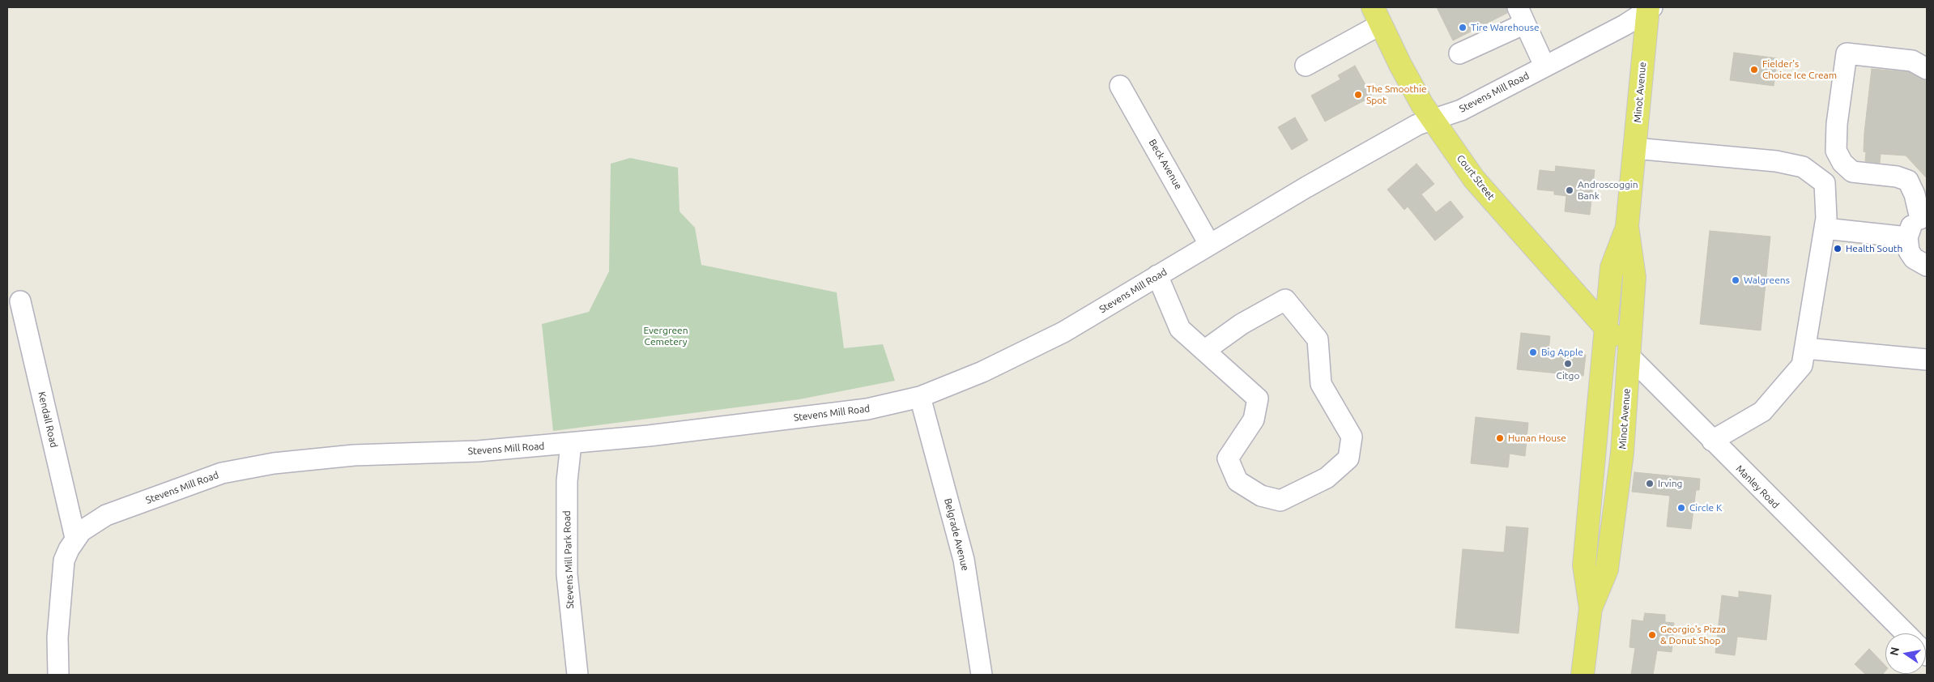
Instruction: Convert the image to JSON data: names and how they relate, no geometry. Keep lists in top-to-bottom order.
{
  "streets": {
    "main road": ["Minot Avenue", "Court Street", "Manley Road"],
    "street": [
      "Stevens Mill Road",
      "Beck Avenue",
      "Kendall Road",
      "Belgrade Avenue",
      "Stevens Mill Park Road"
    ]
  },
  "crossings": [
    ["Stevens Mill Road", "Minot Avenue"],
    ["Stevens Mill Road", "Beck Avenue"],
    ["Stevens Mill Road", "Court Street"],
    ["Stevens Mill Road", "Kendall Road"],
    ["Stevens Mill Road", "Belgrade Avenue"],
    ["Stevens Mill Road", "Stevens Mill Park Road"],
    ["Minot Avenue", "Court Street"],
    ["Minot Avenue", "Manley Road"],
    ["Court Street", "Manley Road"]
  ],
  "parks": ["Evergreen Cemetery"],
  "places": [
    "Tire Warehouse",
    "Fielder's Choice Ice Cream",
    "The Smoothie Spot",
    "Androscoggin Bank",
    "Health South",
    "Walgreens",
    "Big Apple",
    "Citgo",
    "Hunan House",
    "Irving",
    "Circle K",
    "Georgio's Pizza & Donut Shop"
  ],
  "north": "left"
}
